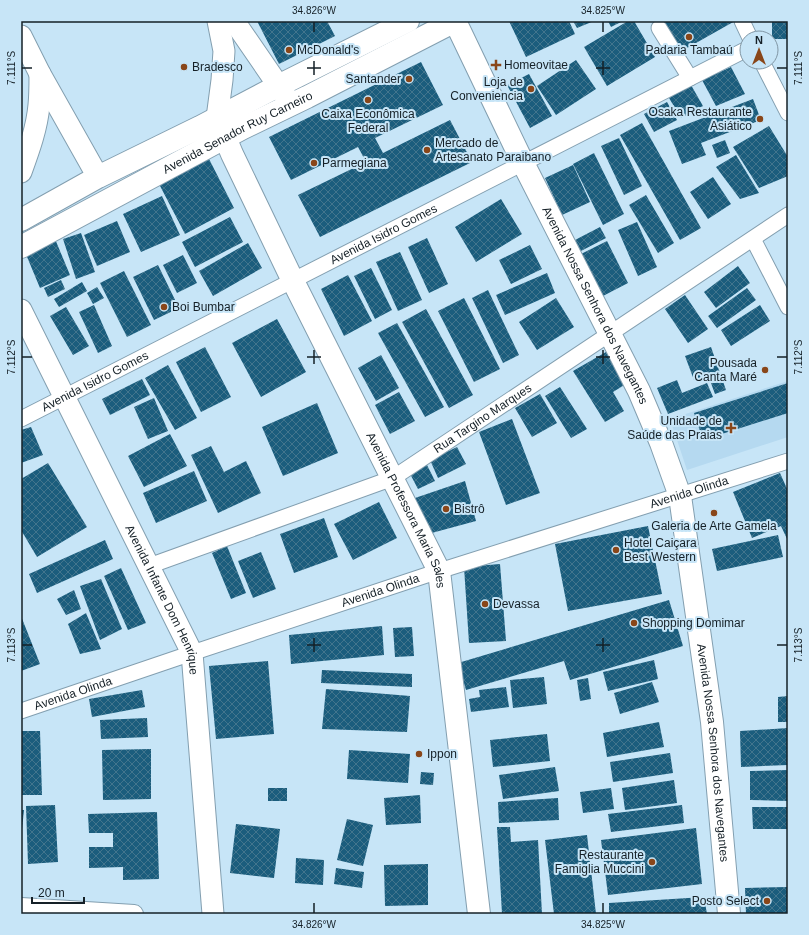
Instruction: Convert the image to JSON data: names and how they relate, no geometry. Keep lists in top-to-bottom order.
{
  "streets": {
    "main road": [
      "Avenida Senador Ruy Carneiro",
      "Avenida Nossa Senhora dos Navegantes",
      "Avenida Professora Maria Sales",
      "Avenida Infante Dom Henrique"
    ],
    "street": ["Avenida Isidro Gomes", "Rua Targino Marques", "Avenida Olinda"]
  },
  "crossings": [
    ["Avenida Senador Ruy Carneiro", "Avenida Nossa Senhora dos Navegantes"],
    ["Avenida Senador Ruy Carneiro", "Avenida Professora Maria Sales"],
    ["Avenida Isidro Gomes", "Avenida Nossa Senhora dos Navegantes"],
    ["Avenida Isidro Gomes", "Avenida Professora Maria Sales"],
    ["Avenida Isidro Gomes", "Avenida Infante Dom Henrique"],
    ["Avenida Nossa Senhora dos Navegantes", "Rua Targino Marques"],
    ["Avenida Nossa Senhora dos Navegantes", "Avenida Olinda"],
    ["Rua Targino Marques", "Avenida Professora Maria Sales"],
    ["Rua Targino Marques", "Avenida Infante Dom Henrique"],
    ["Avenida Olinda", "Avenida Professora Maria Sales"],
    ["Avenida Olinda", "Avenida Infante Dom Henrique"]
  ],
  "places": {
    "other": [
      "Padaria Tambaú",
      "McDonald's",
      "Bradesco",
      "Santander",
      "Loja de Conveniencia",
      "Caixa Econômica Federal",
      "Osaka Restaurante Asiático",
      "Mercado de Artesanato Paraibano",
      "Parmegiana",
      "Boi Bumbar",
      "Pousada Canta Maré",
      "Bistrô",
      "Galeria de Arte Gamela",
      "Hotel Caiçara Best Western",
      "Devassa",
      "Shopping Domimar",
      "Ippon",
      "Restaurante Famiglia Muccini",
      "Posto Select"
    ],
    "health": ["Homeovitae", "Unidade de Saúde das Praias"]
  },
  "scale_bar": "20 m",
  "north": "top",
  "coordinates": [
    "34.826°W",
    "34.825°W",
    "7.111°S",
    "7.112°S",
    "7.113°S"
  ]
}
